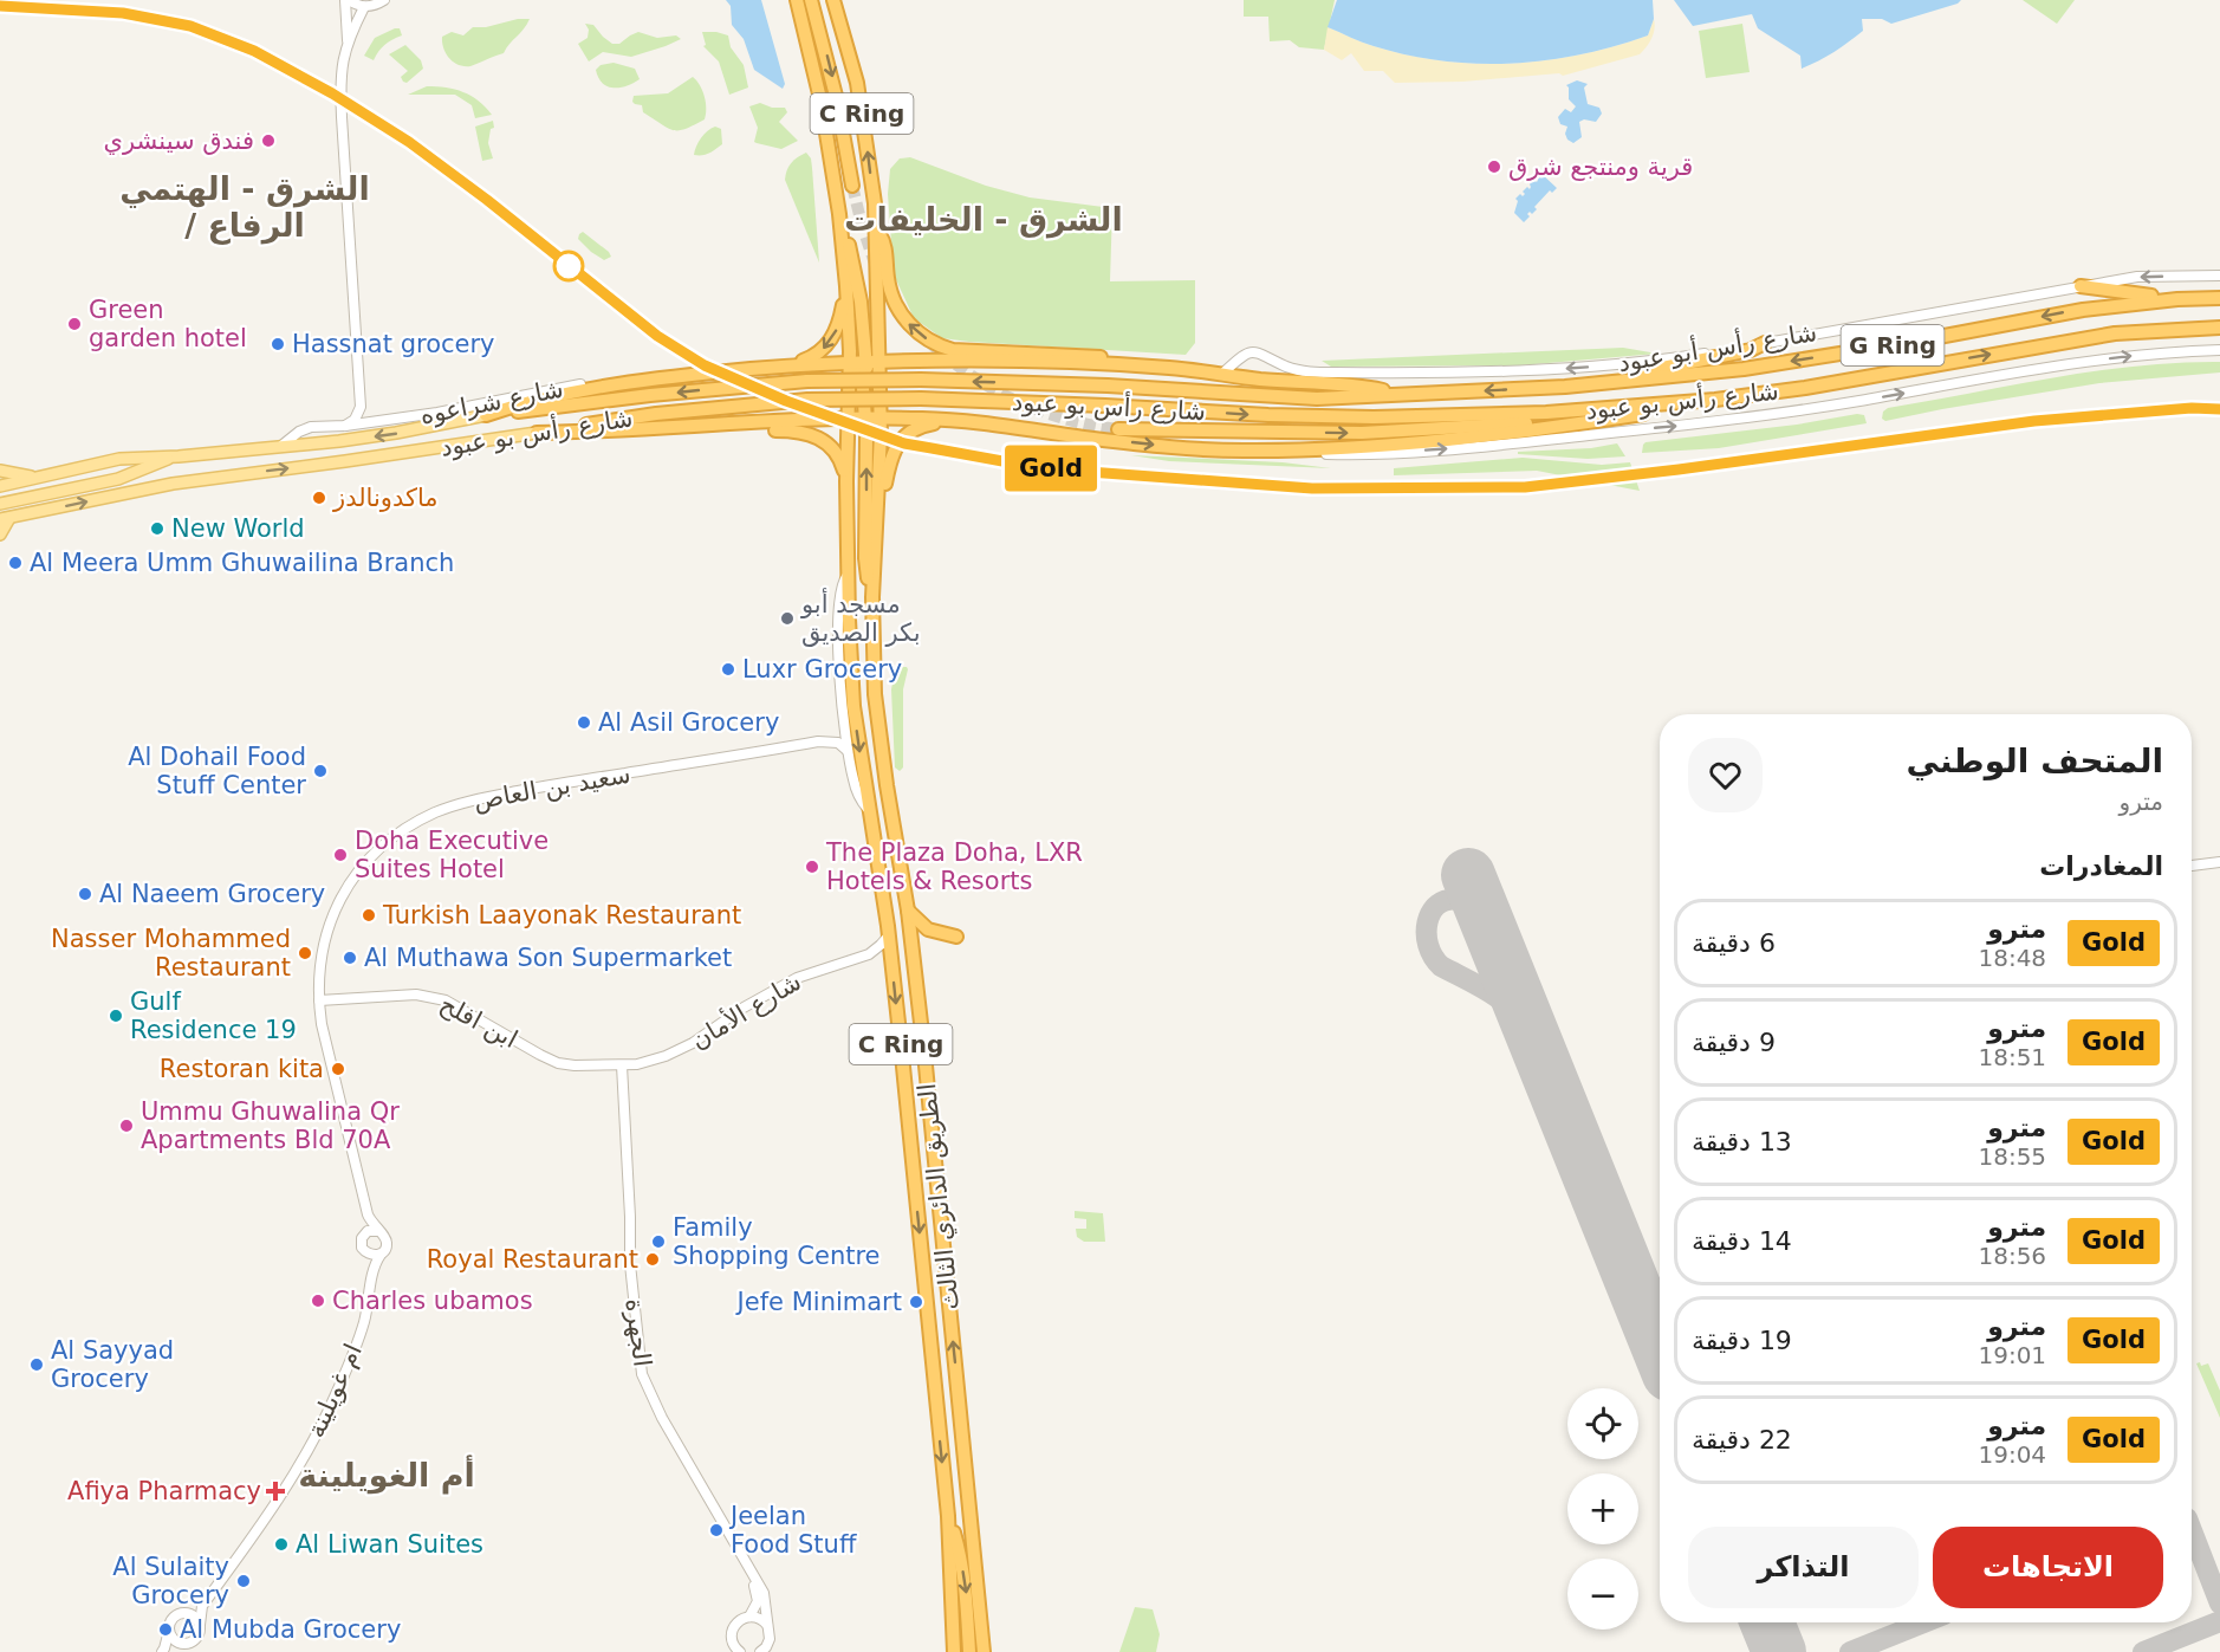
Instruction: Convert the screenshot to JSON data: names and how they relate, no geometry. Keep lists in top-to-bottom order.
{
  "streets": {
    "highway": [
      "C Ring",
      "G Ring",
      "شارع رأس بو عبود",
      "الطريق الدائري الثالث"
    ],
    "street": [
      "شارع رأس أبو عبود",
      "شارع شراعوه",
      "سعيد بن العاص",
      "شارع الأمان",
      "ابن افلح",
      "الجهرة",
      "ام غويلينة"
    ]
  },
  "crossings": [
    ["C Ring", "الطريق الدائري الثالث"],
    ["سعيد بن العاص", "ابن افلح"],
    ["سعيد بن العاص", "الطريق الدائري الثالث"],
    ["سعيد بن العاص", "ام غويلينة"],
    ["شارع الأمان", "ابن افلح"],
    ["شارع الأمان", "الطريق الدائري الثالث"],
    ["شارع الأمان", "الجهرة"]
  ],
  "districts": ["الشرق - الهتمي / الرفاع", "الشرق - الخليفات", "أم الغويلينة"],
  "places": {
    "other": [
      "فندق سينشري",
      "قرية ومنتجع شرق",
      "Green garden hotel",
      "Hassnat grocery",
      "ماكدونالدز",
      "New World",
      "Al Meera Umm Ghuwailina Branch",
      "مسجد أبو بكر الصديق",
      "Luxr Grocery",
      "Al Asil Grocery",
      "Al Dohail Food Stuff Center",
      "Doha Executive Suites Hotel",
      "The Plaza Doha, LXR Hotels & Resorts",
      "Al Naeem Grocery",
      "Turkish Laayonak Restaurant",
      "Nasser Mohammed Restaurant",
      "Al Muthawa Son Supermarket",
      "Gulf Residence 19",
      "Restoran kita",
      "Ummu Ghuwalina Qr Apartments Bld 70A",
      "Family Shopping Centre",
      "Royal Restaurant",
      "Charles ubamos",
      "Jefe Minimart",
      "Al Sayyad Grocery",
      "Jeelan Food Stuff",
      "Al Liwan Suites",
      "Al Sulaity Grocery",
      "Al Mubda Grocery"
    ],
    "health": ["Afiya Pharmacy"]
  },
  "lines": ["metro line Gold"],
  "page": {
    "on_map": "Gold",
    "heading": [
      ["المتحف الوطني", "مترو"],
      "المغادرات"
    ],
    "list": [
      {
        "mark": "Gold",
        "name": "مترو",
        "note": "18:48",
        "value": "6 دقيقة"
      },
      {
        "mark": "Gold",
        "name": "مترو",
        "note": "18:51",
        "value": "9 دقيقة"
      },
      {
        "mark": "Gold",
        "name": "مترو",
        "note": "18:55",
        "value": "13 دقيقة"
      },
      {
        "mark": "Gold",
        "name": "مترو",
        "note": "18:56",
        "value": "14 دقيقة"
      },
      {
        "mark": "Gold",
        "name": "مترو",
        "note": "19:01",
        "value": "19 دقيقة"
      },
      {
        "mark": "Gold",
        "name": "مترو",
        "note": "19:04",
        "value": "22 دقيقة"
      }
    ],
    "map_buttons": ["+", "−"],
    "buttons": ["الاتجاهات", "التذاكر"]
  }
}
